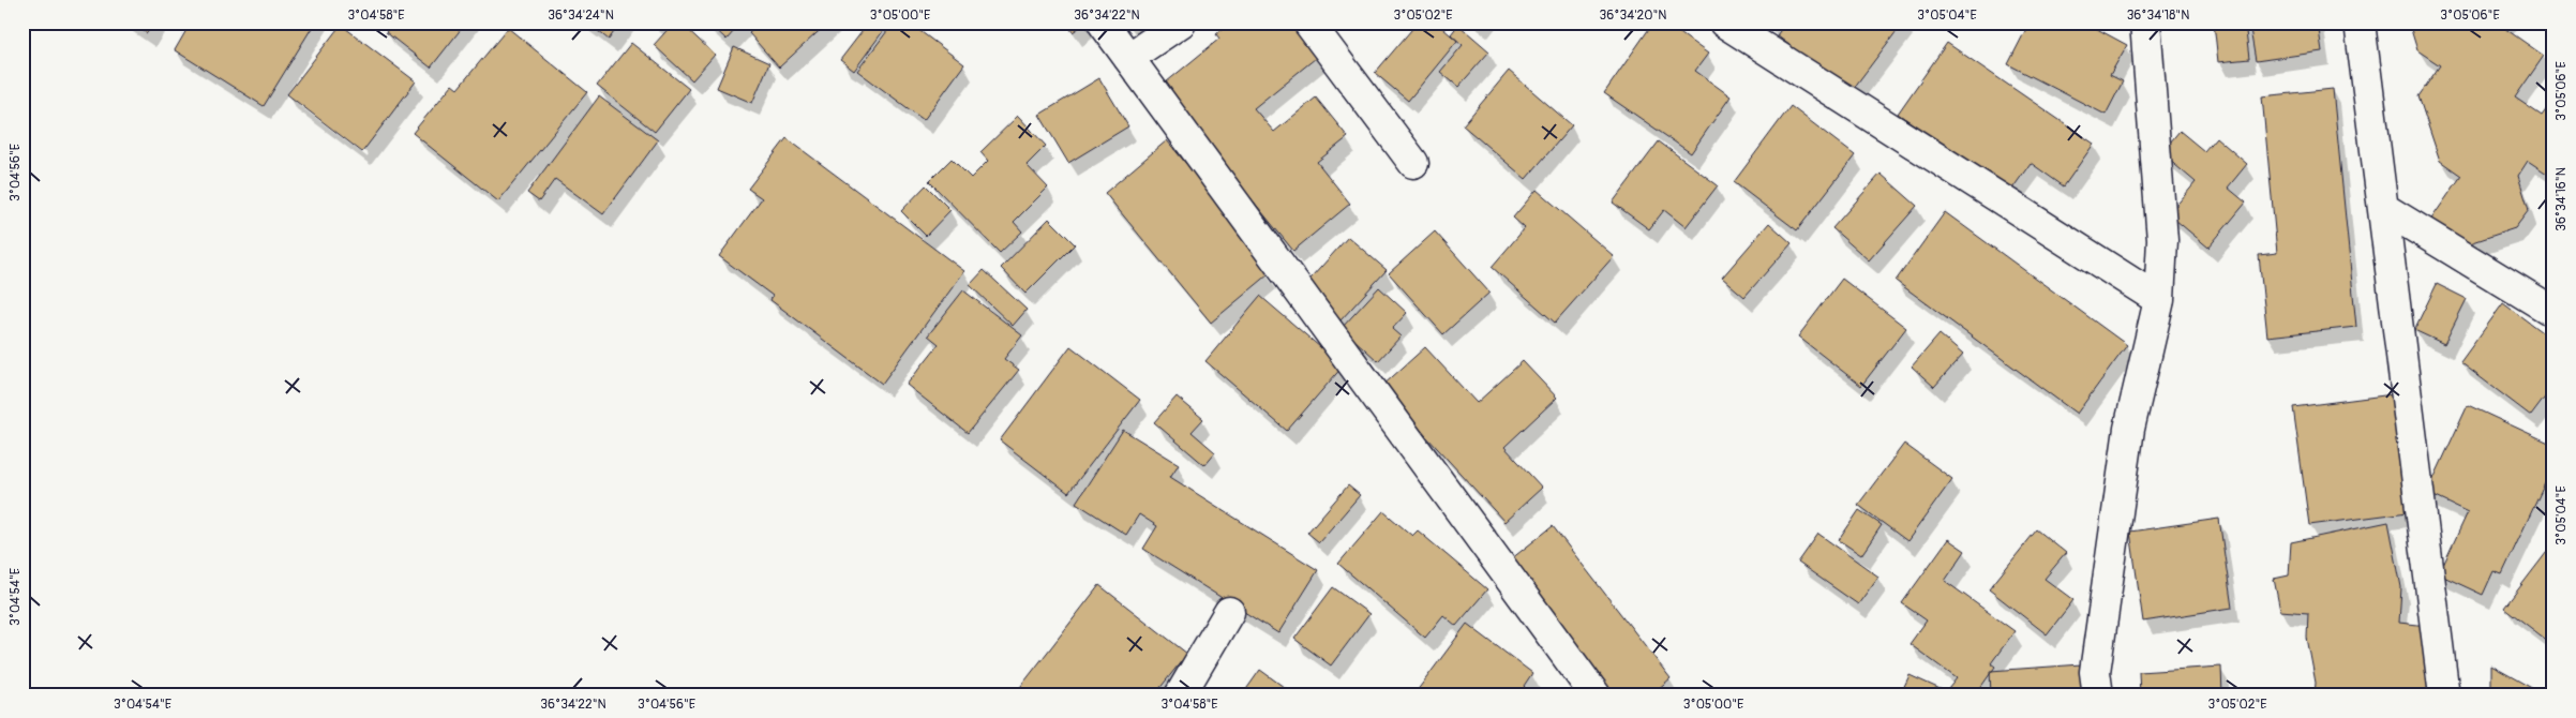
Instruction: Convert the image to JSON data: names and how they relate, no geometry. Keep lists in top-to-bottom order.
{
  "coordinates": [
    "3°04'58\"E",
    "36°34'24\"N",
    "3°05'00\"E",
    "36°34'22\"N",
    "3°05'02\"E",
    "36°34'20\"N",
    "3°05'04\"E",
    "36°34'18\"N",
    "3°05'06\"E",
    "3°04'56\"E",
    "36°34'16\"N",
    "3°04'54\"E"
  ]
}
